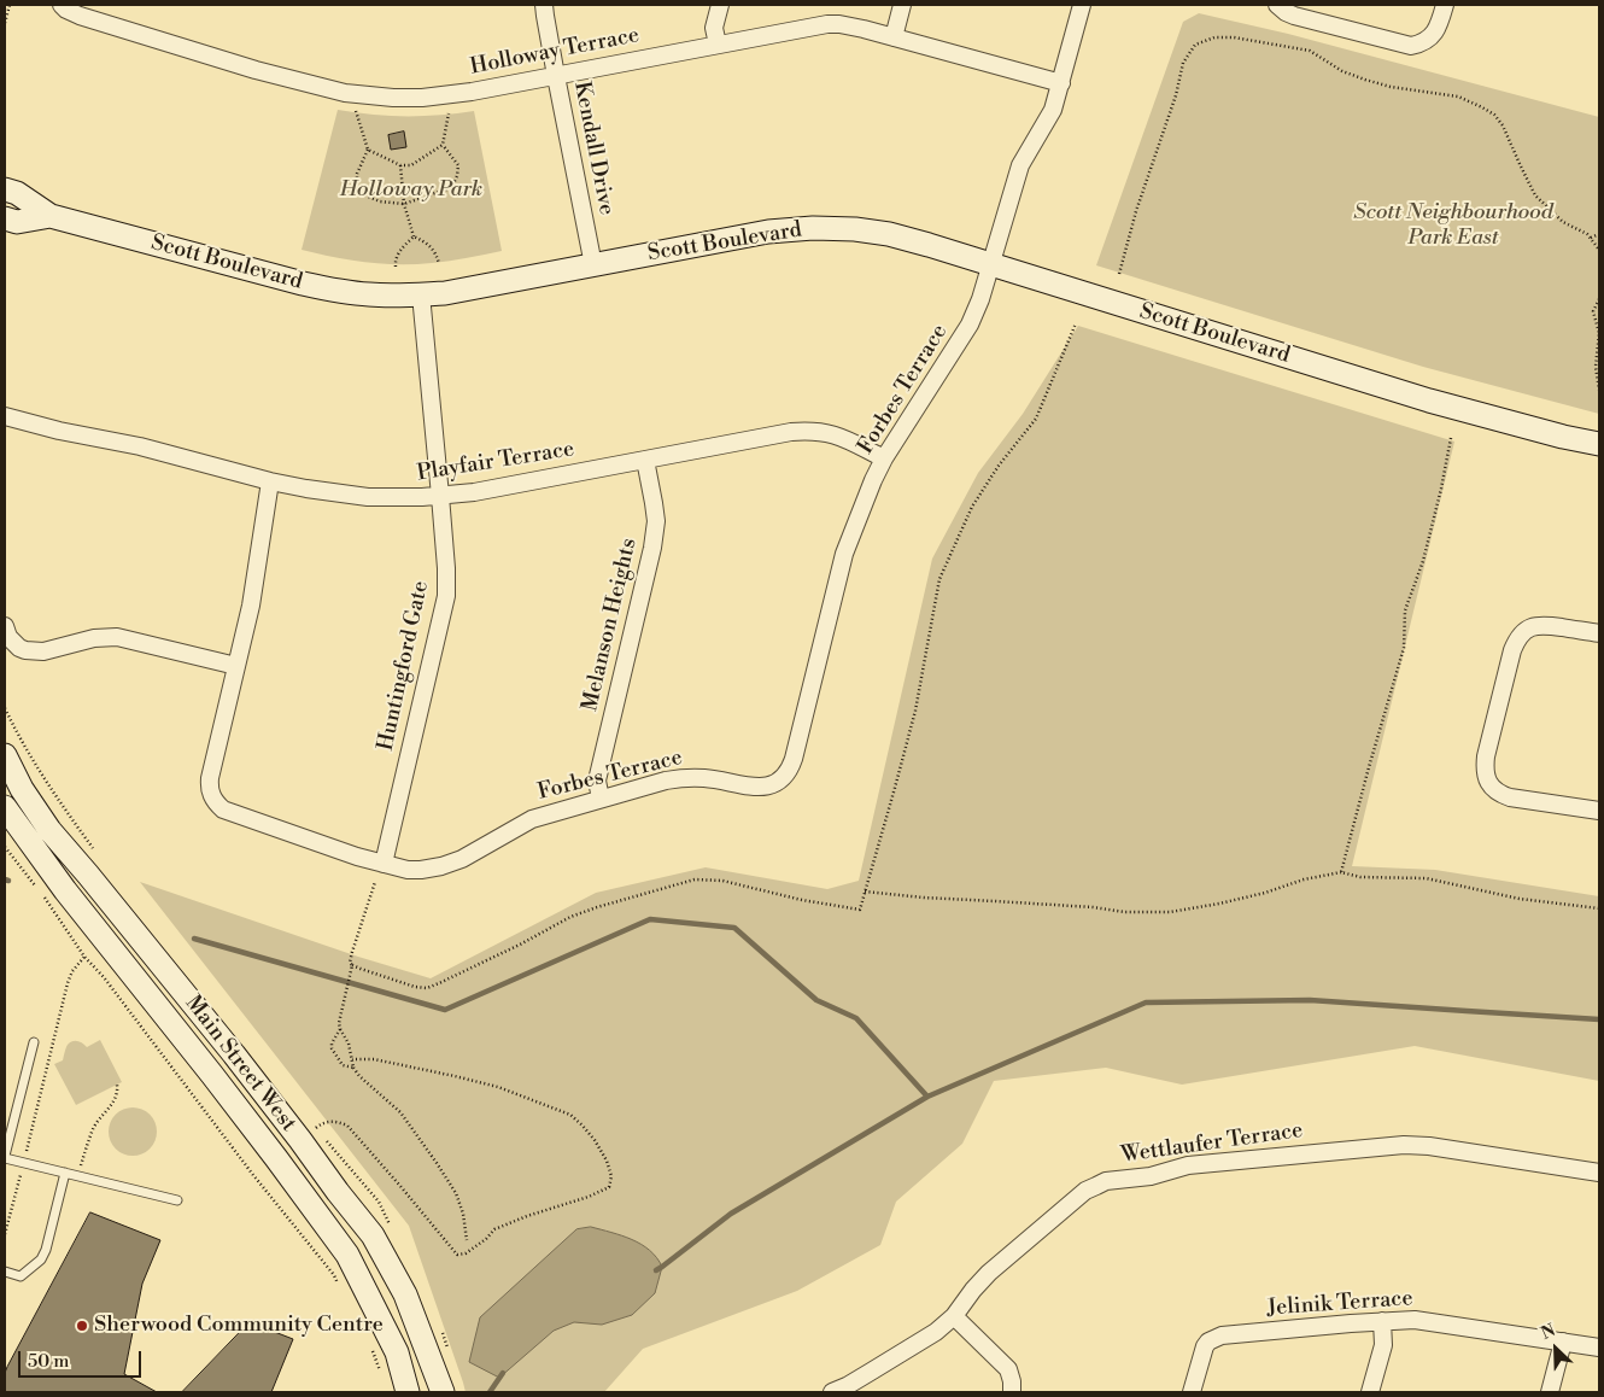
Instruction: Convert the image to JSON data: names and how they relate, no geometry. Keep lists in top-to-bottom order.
{
  "streets": {
    "street": [
      "Holloway Terrace",
      "Kendall Drive",
      "Scott Boulevard",
      "Forbes Terrace",
      "Playfair Terrace",
      "Melanson Heights",
      "Huntingford Gate",
      "Main Street West",
      "Wettlaufer Terrace",
      "Jelinik Terrace"
    ]
  },
  "crossings": [
    ["Holloway Terrace", "Kendall Drive"],
    ["Holloway Terrace", "Forbes Terrace"],
    ["Kendall Drive", "Scott Boulevard"],
    ["Scott Boulevard", "Forbes Terrace"],
    ["Scott Boulevard", "Huntingford Gate"],
    ["Forbes Terrace", "Playfair Terrace"],
    ["Forbes Terrace", "Melanson Heights"],
    ["Forbes Terrace", "Huntingford Gate"],
    ["Playfair Terrace", "Melanson Heights"],
    ["Playfair Terrace", "Huntingford Gate"]
  ],
  "parks": ["Holloway Park", "Scott Neighbourhood Park East"],
  "places": ["Sherwood Community Centre"],
  "scale_bar": "50 m",
  "north": "top left"
}
